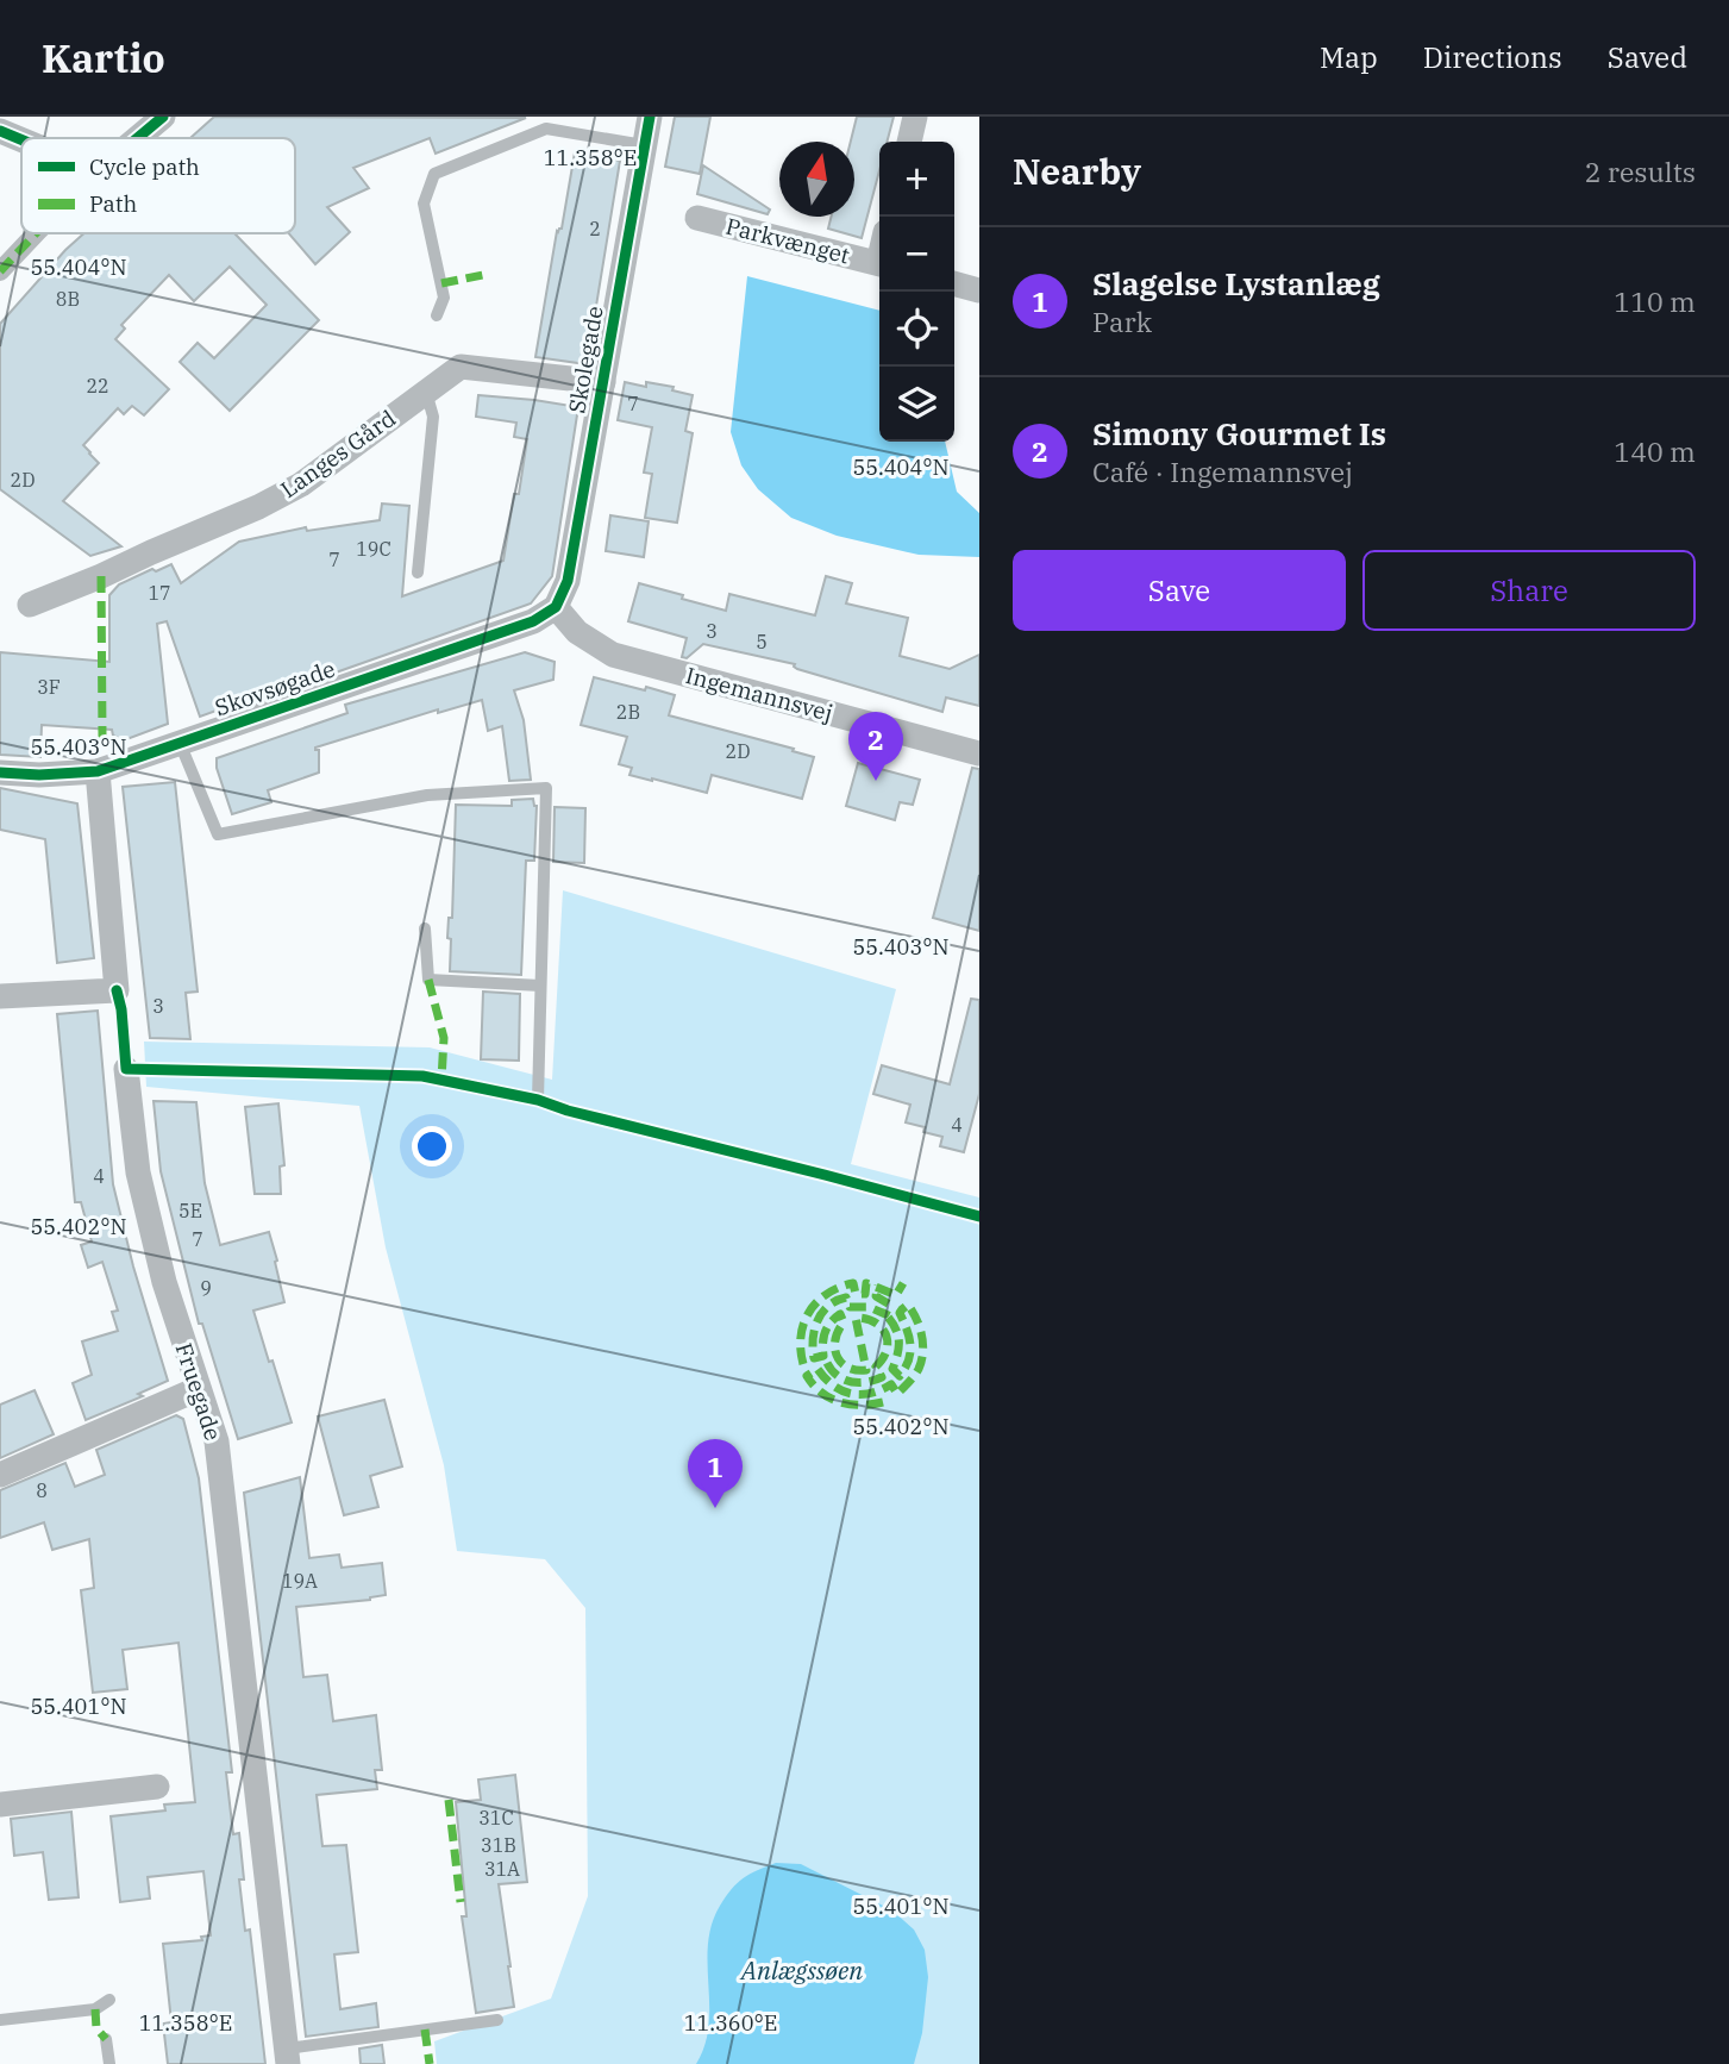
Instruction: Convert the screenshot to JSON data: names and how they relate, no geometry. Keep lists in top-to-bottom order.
{
  "streets": {
    "street": [
      "Parkvænget",
      "Skolegade",
      "Langes Gård",
      "Skovsøgade",
      "Ingemannsvej",
      "Fruegade"
    ]
  },
  "crossings": [
    ["Skolegade", "Langes Gård"],
    ["Skolegade", "Skovsøgade"],
    ["Skolegade", "Ingemannsvej"],
    ["Skovsøgade", "Ingemannsvej"]
  ],
  "water": ["Anlægssøen"],
  "house_numbers": [
    "2",
    "8B",
    "22",
    "7",
    "2D",
    "19C",
    "7",
    "17",
    "3",
    "5",
    "3F",
    "2B",
    "2D",
    "3",
    "4",
    "4",
    "5E",
    "7",
    "9",
    "8",
    "19A",
    "31C",
    "31B",
    "31A"
  ],
  "legend": ["Cycle path", "Path"],
  "north": "top",
  "page": {
    "header": "Kartio",
    "nav": ["Map", "Directions", "Saved"],
    "heading": ["Nearby", "2 results"],
    "map_buttons": ["+", "−"],
    "list": [
      {
        "mark": "1",
        "name": "Slagelse Lystanlæg",
        "note": "Park",
        "value": "110 m"
      },
      {
        "mark": "2",
        "name": "Simony Gourmet Is",
        "note": "Café · Ingemannsvej",
        "value": "140 m"
      }
    ],
    "buttons": ["Save", "Share"],
    "pins": ["2", "1"]
  },
  "coordinates": [
    "11.358°E",
    "55.404°N",
    "55.403°N",
    "55.402°N",
    "55.401°N",
    "11.360°E"
  ]
}
